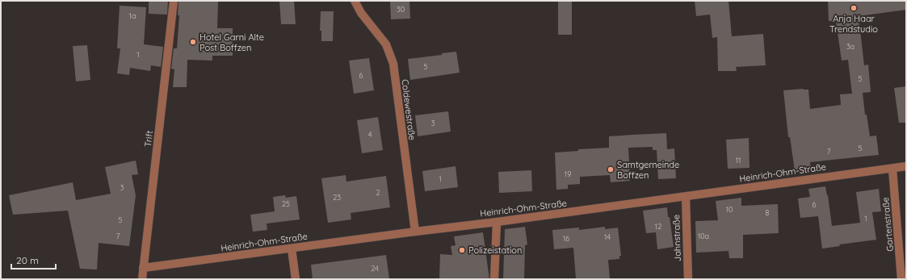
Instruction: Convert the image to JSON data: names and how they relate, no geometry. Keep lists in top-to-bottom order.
{
  "streets": {
    "street": [
      "Coldewestraße",
      "Trift",
      "Heinrich-Ohm-Straße",
      "Gartenstraße",
      "Jahnstraße"
    ]
  },
  "crossings": [
    ["Coldewestraße", "Heinrich-Ohm-Straße"],
    ["Trift", "Heinrich-Ohm-Straße"],
    ["Heinrich-Ohm-Straße", "Gartenstraße"],
    ["Heinrich-Ohm-Straße", "Jahnstraße"]
  ],
  "places": [
    "Anja Haar Trendstudio",
    "Hotel Garni Alte Post Boffzen",
    "Samtgemeinde Boffzen",
    "Polizeistation"
  ],
  "house_numbers": [
    "30",
    "1a",
    "3a",
    "1",
    "5",
    "6",
    "5",
    "3",
    "4",
    "5",
    "7",
    "11",
    "19",
    "1",
    "3",
    "2",
    "23",
    "25",
    "6",
    "10",
    "8",
    "1",
    "5",
    "12",
    "7",
    "10a",
    "14",
    "16",
    "24"
  ],
  "scale_bar": "20 m"
}
